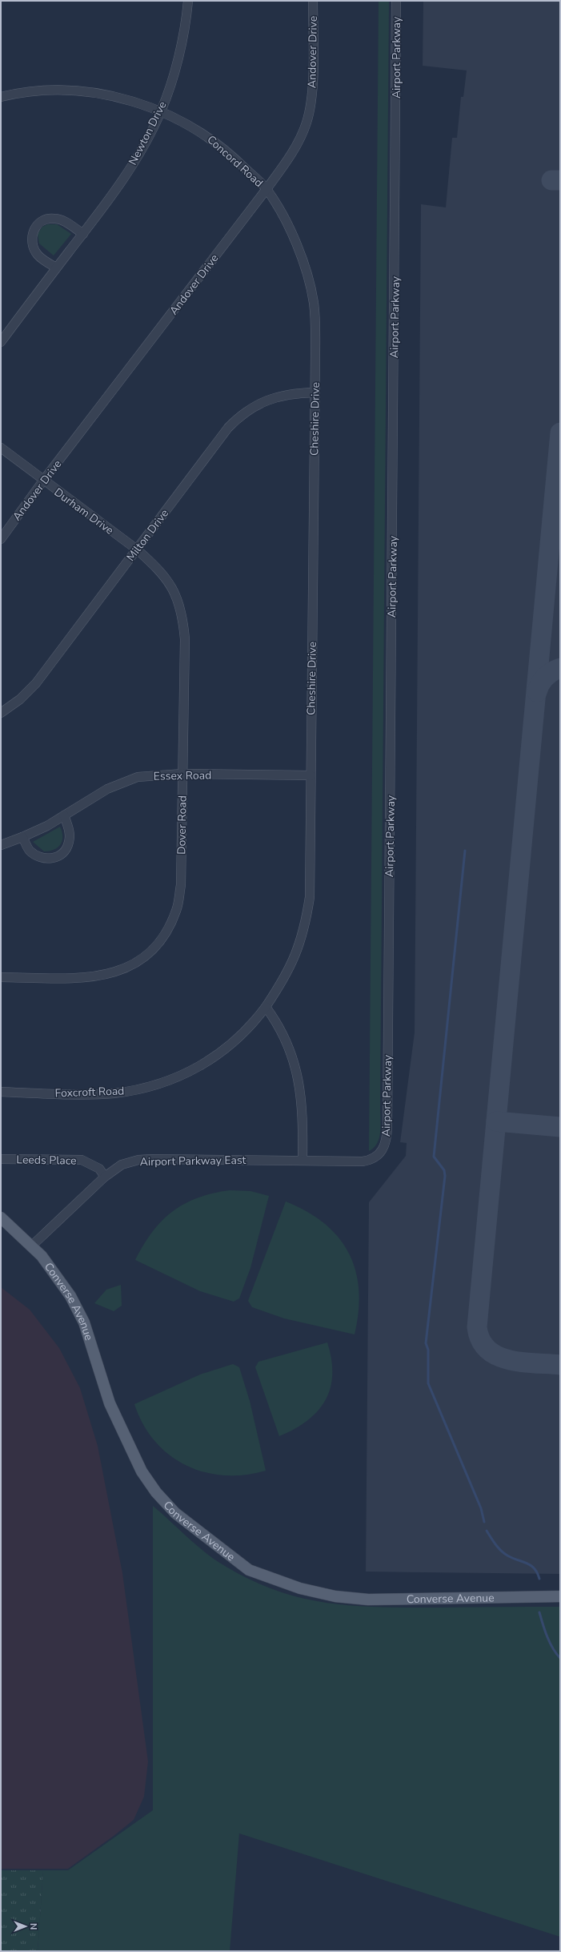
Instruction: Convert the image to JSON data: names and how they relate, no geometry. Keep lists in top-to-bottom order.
{
  "streets": {
    "main road": ["Converse Avenue"],
    "street": [
      "Andover Drive",
      "Airport Parkway",
      "Newton Drive",
      "Concord Road",
      "Cheshire Drive",
      "Durham Drive",
      "Milton Drive",
      "Essex Road",
      "Dover Road",
      "Foxcroft Road",
      "Leeds Place",
      "Airport Parkway East"
    ]
  },
  "crossings": [
    ["Andover Drive", "Concord Road"],
    ["Andover Drive", "Cheshire Drive"],
    ["Andover Drive", "Durham Drive"],
    ["Airport Parkway", "Airport Parkway East"],
    ["Newton Drive", "Concord Road"],
    ["Concord Road", "Cheshire Drive"],
    ["Cheshire Drive", "Milton Drive"],
    ["Cheshire Drive", "Essex Road"],
    ["Cheshire Drive", "Foxcroft Road"],
    ["Durham Drive", "Milton Drive"],
    ["Durham Drive", "Dover Road"],
    ["Milton Drive", "Dover Road"],
    ["Essex Road", "Dover Road"],
    ["Leeds Place", "Airport Parkway East"],
    ["Airport Parkway East", "Converse Avenue"]
  ],
  "north": "right"
}
